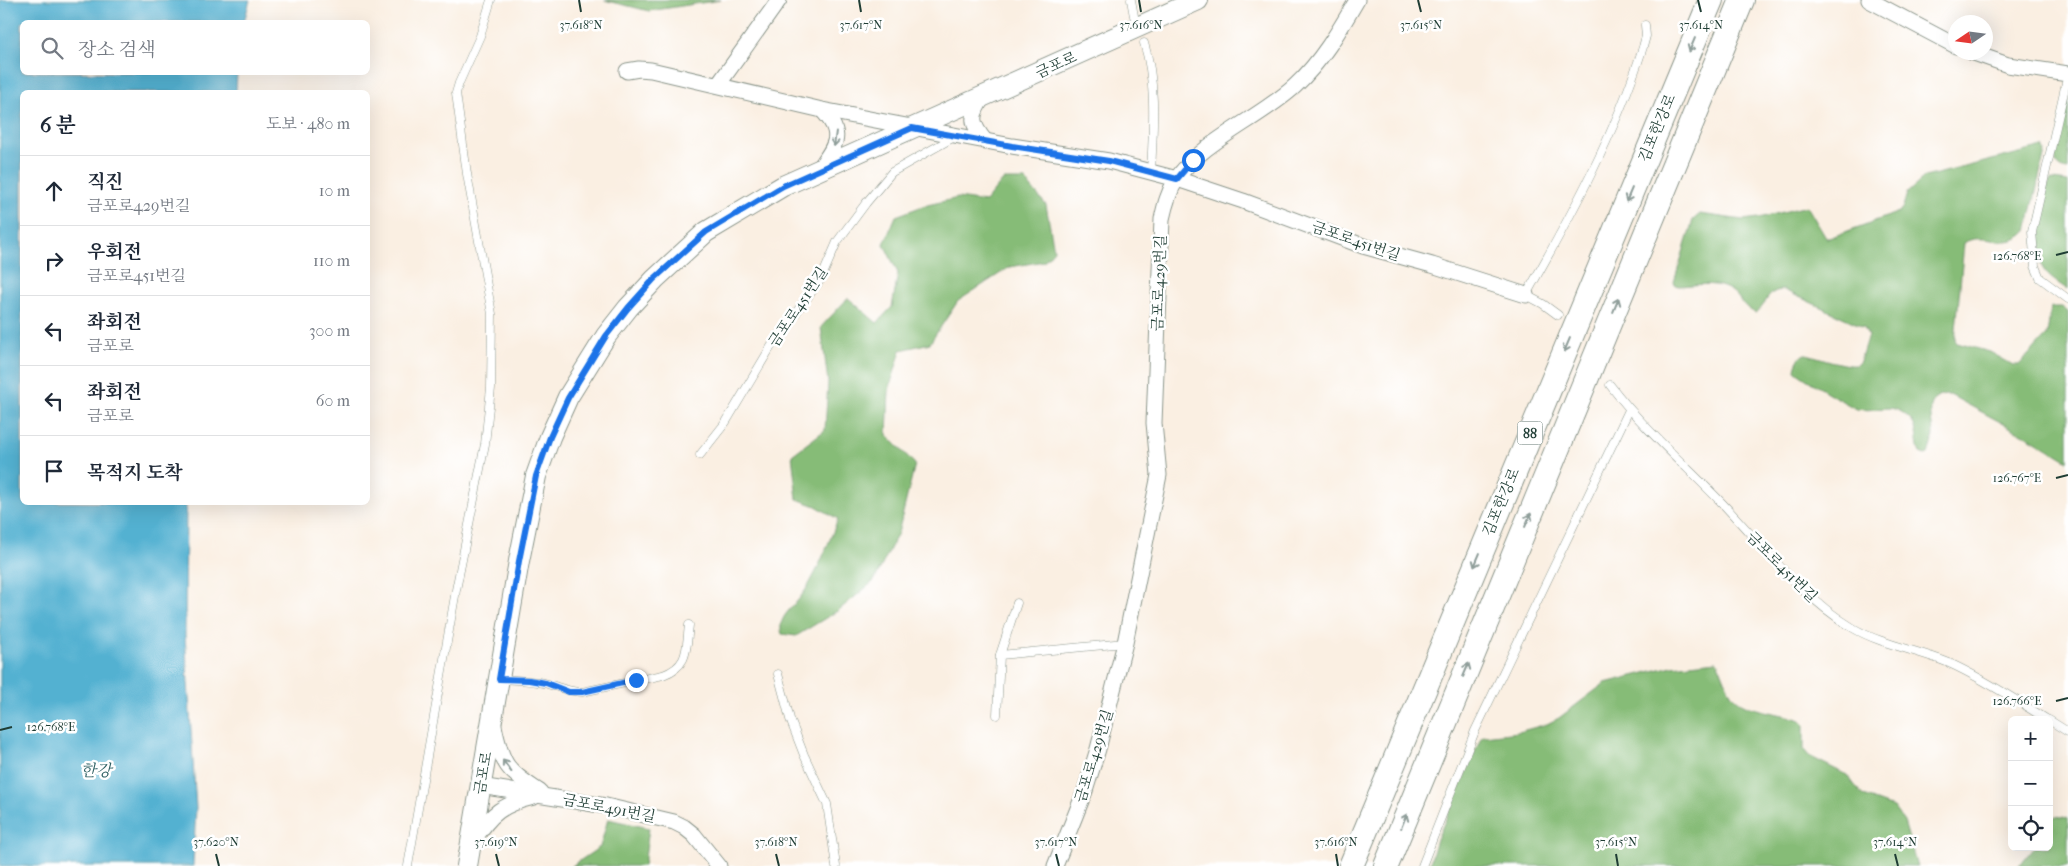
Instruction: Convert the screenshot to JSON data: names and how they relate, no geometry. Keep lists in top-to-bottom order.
{
  "streets": {
    "highway": ["김포한강로", "88"],
    "main road": ["금포로"],
    "street": ["금포로451번길", "금포로429번길", "금포로491번길"]
  },
  "crossings": [
    ["금포로", "금포로451번길"],
    ["금포로", "금포로491번길"],
    ["금포로451번길", "금포로429번길"]
  ],
  "water": ["한강"],
  "north": "left",
  "page": {
    "search": "장소 검색",
    "heading": ["6 분", "도보 · 480 m"],
    "list": [
      ["직진", "금포로429번길", "10 m"],
      ["우회전", "금포로451번길", "110 m"],
      ["좌회전", "금포로", "300 m"],
      ["좌회전", "금포로", "60 m"],
      "목적지 도착"
    ],
    "map_buttons": ["+", "−"]
  },
  "coordinates": [
    "37.618°N",
    "37.617°N",
    "37.616°N",
    "37.615°N",
    "37.614°N",
    "126.768°E",
    "126.767°E",
    "126.766°E",
    "37.620°N",
    "37.619°N"
  ]
}
